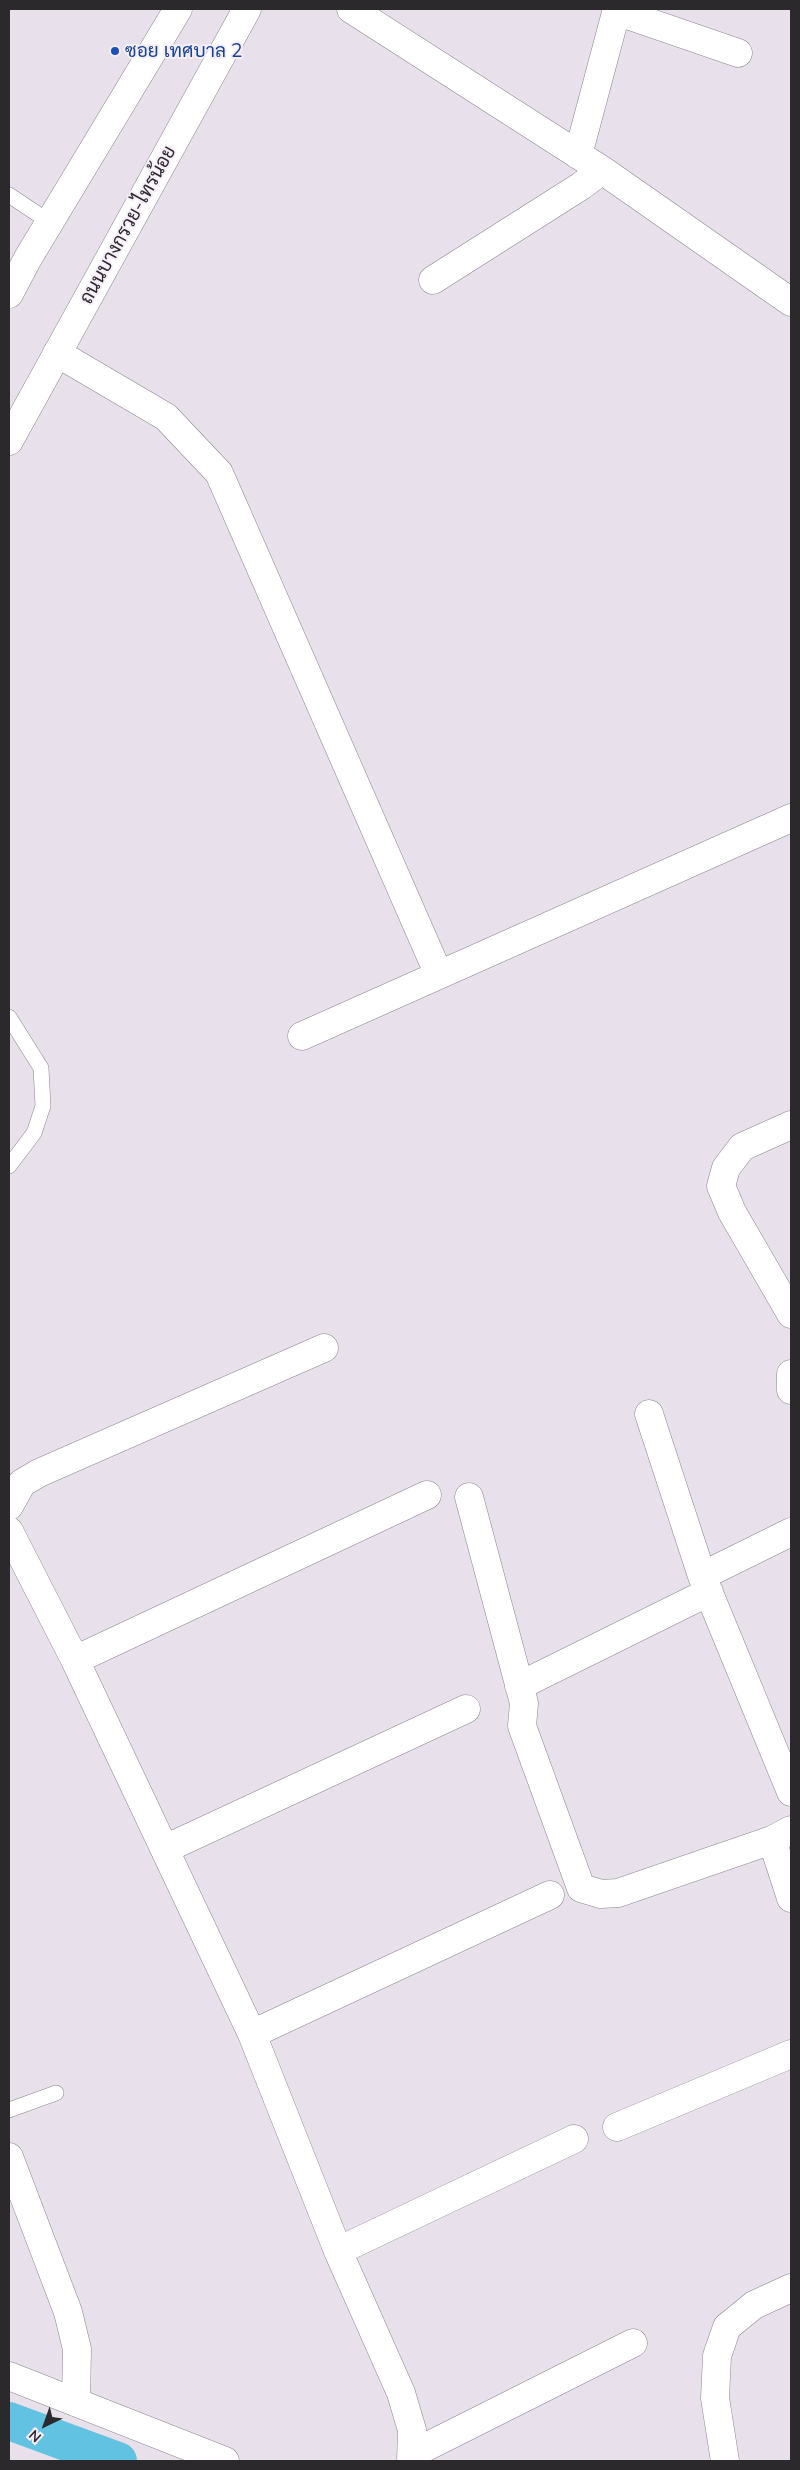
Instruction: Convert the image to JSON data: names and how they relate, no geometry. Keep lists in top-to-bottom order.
{
  "streets": {
    "street": ["ถนนบางกรวย-ไทรน้อย"]
  },
  "places": ["ซอย เทศบาล 2"],
  "north": "bottom left"
}
